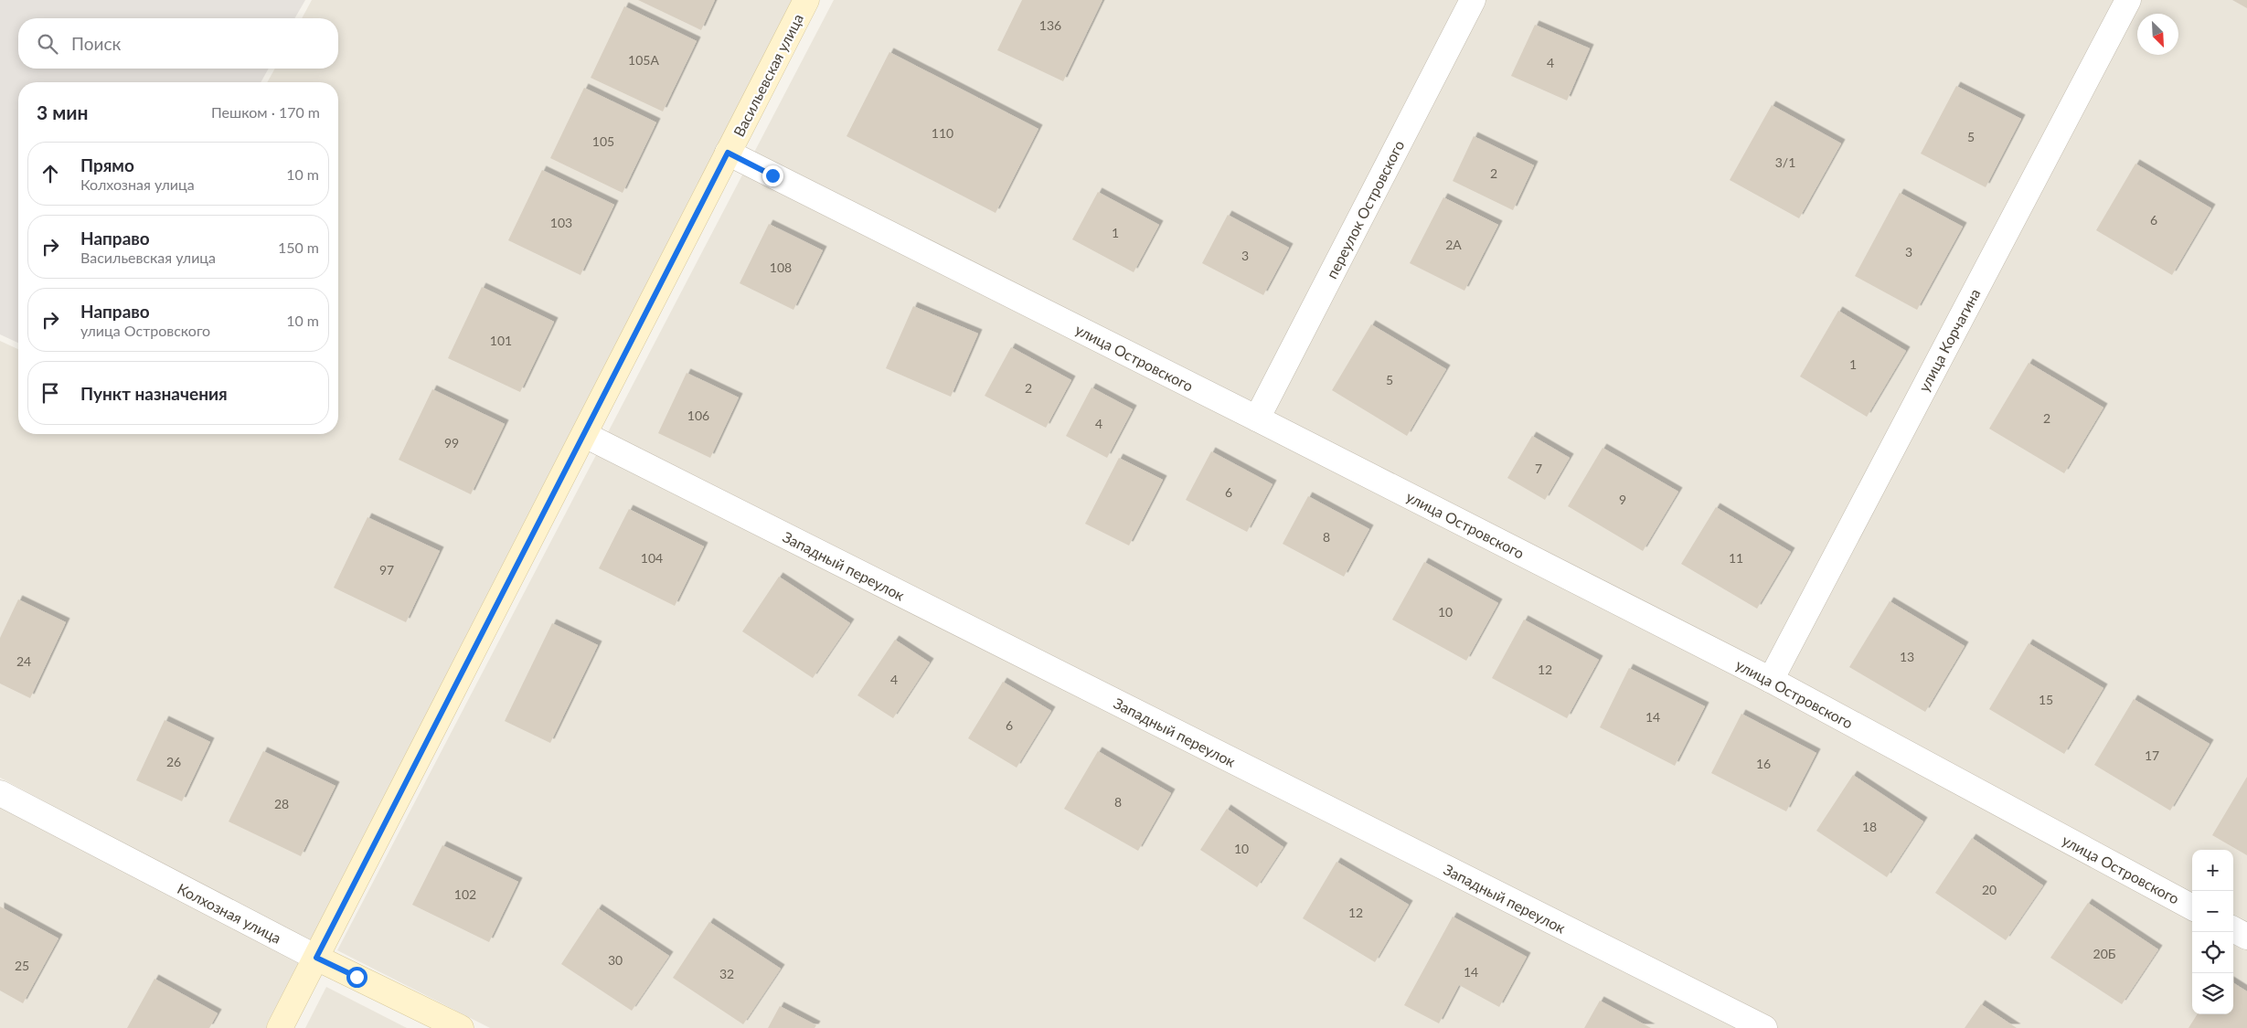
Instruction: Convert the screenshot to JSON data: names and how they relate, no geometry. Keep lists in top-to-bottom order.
{
  "streets": {
    "main road": ["Васильевская улица", "Колхозная улица"],
    "street": [
      "переулок Островского",
      "улица Корчагина",
      "улица Островского",
      "Западный переулок"
    ]
  },
  "crossings": [
    ["Васильевская улица", "улица Островского"],
    ["Васильевская улица", "Западный переулок"],
    ["Васильевская улица", "Колхозная улица"],
    ["переулок Островского", "улица Островского"],
    ["улица Корчагина", "улица Островского"]
  ],
  "house_numbers": [
    "136",
    "105А",
    "4",
    "110",
    "5",
    "105",
    "3/1",
    "2",
    "6",
    "103",
    "1",
    "2А",
    "3",
    "3",
    "108",
    "101",
    "1",
    "5",
    "2",
    "106",
    "2",
    "4",
    "99",
    "7",
    "6",
    "9",
    "8",
    "104",
    "11",
    "97",
    "10",
    "13",
    "24",
    "12",
    "4",
    "15",
    "14",
    "6",
    "17",
    "26",
    "16",
    "8",
    "28",
    "18",
    "10",
    "20",
    "102",
    "12",
    "20Б",
    "30",
    "25",
    "14",
    "32"
  ],
  "north": "bottom right",
  "page": {
    "search": "Поиск",
    "heading": ["3 мин", "Пешком · 170 m"],
    "list": [
      ["Прямо", "Колхозная улица", "10 m"],
      ["Направо", "Васильевская улица", "150 m"],
      ["Направо", "улица Островского", "10 m"],
      "Пункт назначения"
    ],
    "map_buttons": ["+", "−"]
  }
}
